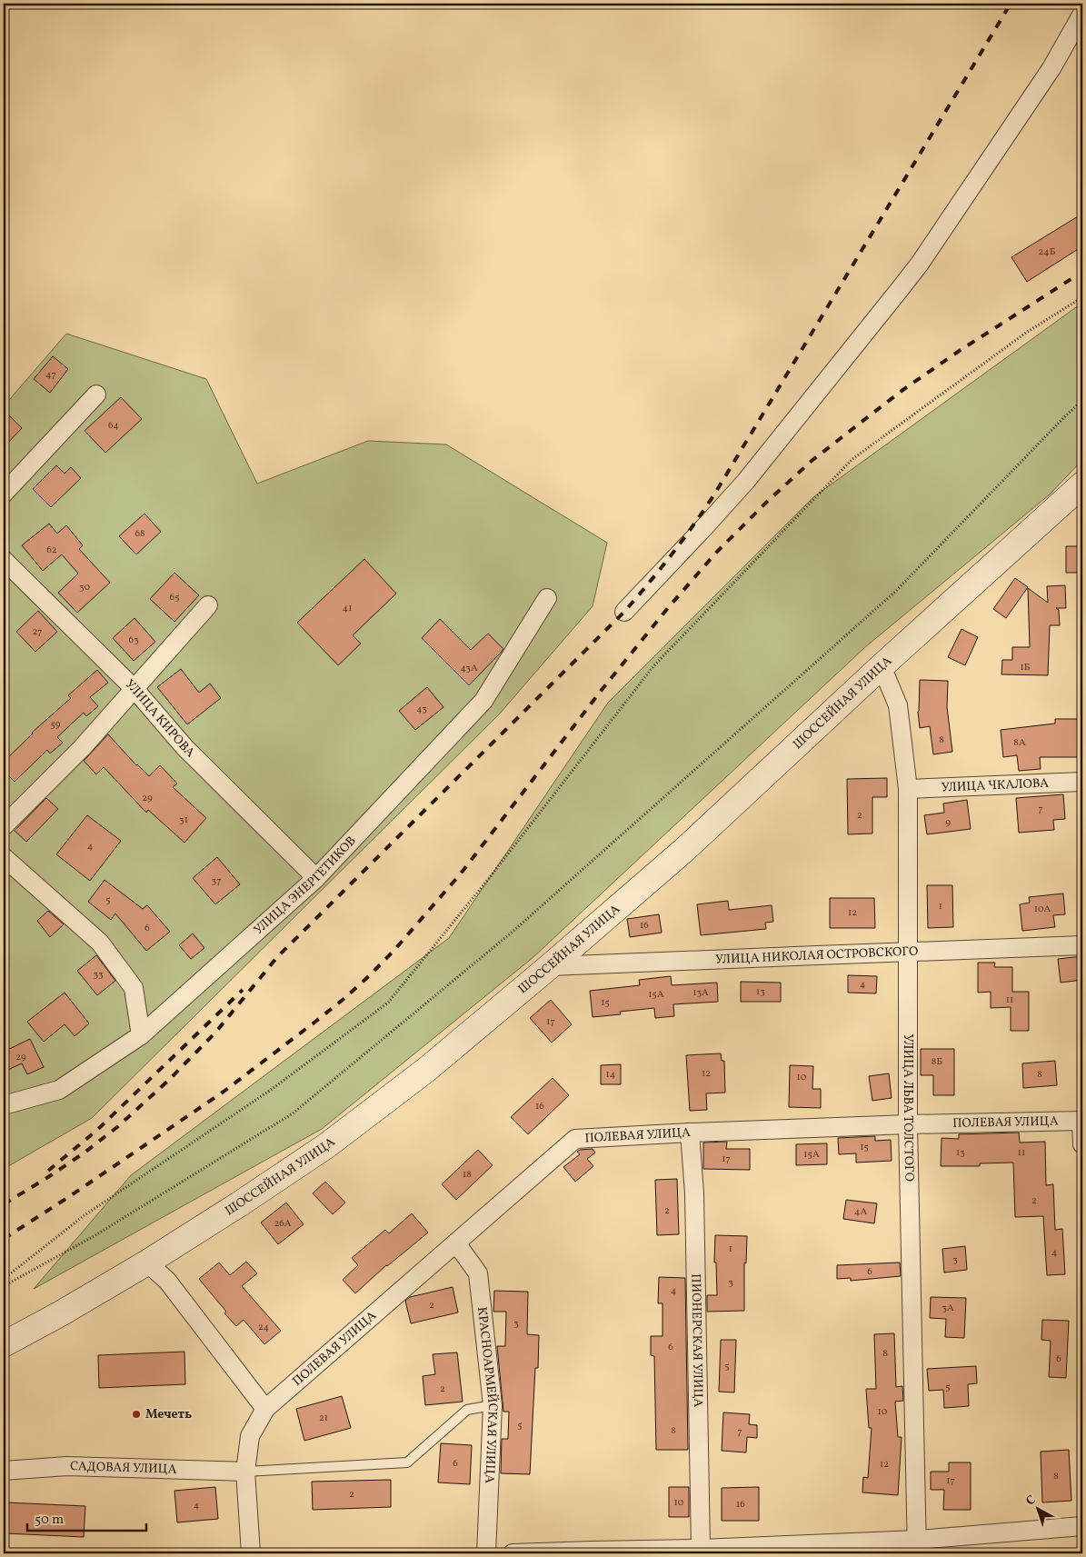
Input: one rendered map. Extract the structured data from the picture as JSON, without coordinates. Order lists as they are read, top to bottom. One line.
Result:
{"streets":{"main road":["ШОССЕЙНАЯ УЛИЦА"],"street":["УЛИЦА КИРОВА","УЛИЦА ЧКАЛОВА","УЛИЦА ЭНЕРГЕТИКОВ","УЛИЦА НИКОЛАЯ ОСТРОВСКОГО","УЛИЦА ЛЬВА ТОЛСТОГО","ПОЛЕВАЯ УЛИЦА","ПИОНЕРСКАЯ УЛИЦА","КРАСНОАРМЕЙСКАЯ УЛИЦА","САДОВАЯ УЛИЦА"]},"crossings":[["ШОССЕЙНАЯ УЛИЦА","УЛИЦА НИКОЛАЯ ОСТРОВСКОГО"],["ШОССЕЙНАЯ УЛИЦА","УЛИЦА ЛЬВА ТОЛСТОГО"],["УЛИЦА КИРОВА","УЛИЦА ЭНЕРГЕТИКОВ"],["УЛИЦА ЧКАЛОВА","УЛИЦА ЛЬВА ТОЛСТОГО"],["УЛИЦА НИКОЛАЯ ОСТРОВСКОГО","УЛИЦА ЛЬВА ТОЛСТОГО"],["УЛИЦА ЛЬВА ТОЛСТОГО","ПОЛЕВАЯ УЛИЦА"],["ПОЛЕВАЯ УЛИЦА","ПИОНЕРСКАЯ УЛИЦА"],["ПОЛЕВАЯ УЛИЦА","КРАСНОАРМЕЙСКАЯ УЛИЦА"],["ПОЛЕВАЯ УЛИЦА","САДОВАЯ УЛИЦА"]],"places":["Мечеть"],"house_numbers":["24Б","47","64","68","62","30","65","41","27","63","1Б","43А","43","59","8","8А","29","7","2","31","9","4","37","5","1","10А","12","16","6","33","4","13","13А","15А","11","15","17","29","8Б","12","14","8","10","16","15","13","11","15А","17","18","2","2","4А","26А","1","4","3","6","3","4","2","3А","3","24","6","8","6","5","5","2","10","21","5","8","7","6","12","8","17","2","10","16","4"],"scale_bar":"50 m","north":"top left"}
